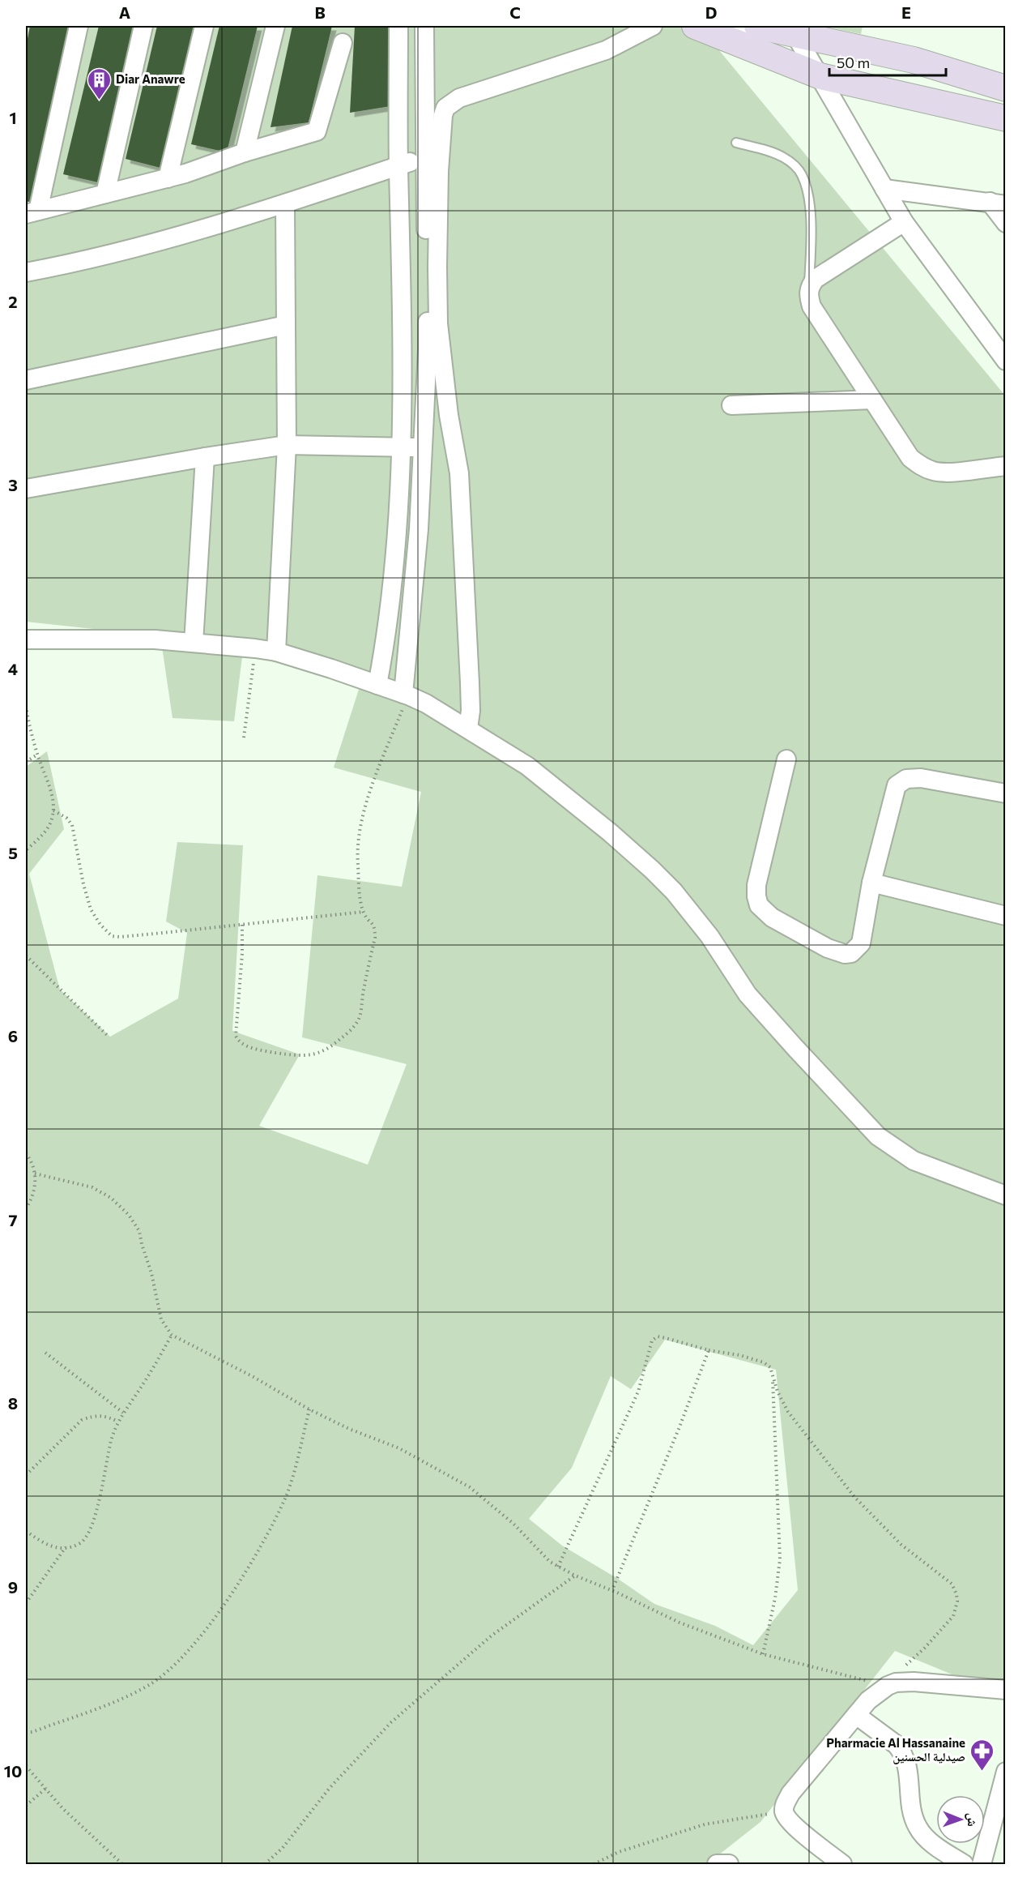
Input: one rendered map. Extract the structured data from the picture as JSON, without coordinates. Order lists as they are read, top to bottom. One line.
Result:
{"places":{"building":["Diar Anawre"],"pharmacy":["Pharmacie Al Hassanaine صيدلية الحسنين"]},"scale_bar":"50 m","north":"right","grid":{"columns":["A","B","C","D","E"],"rows":["1","2","3","4","5","6","7","8","9","10"]}}
